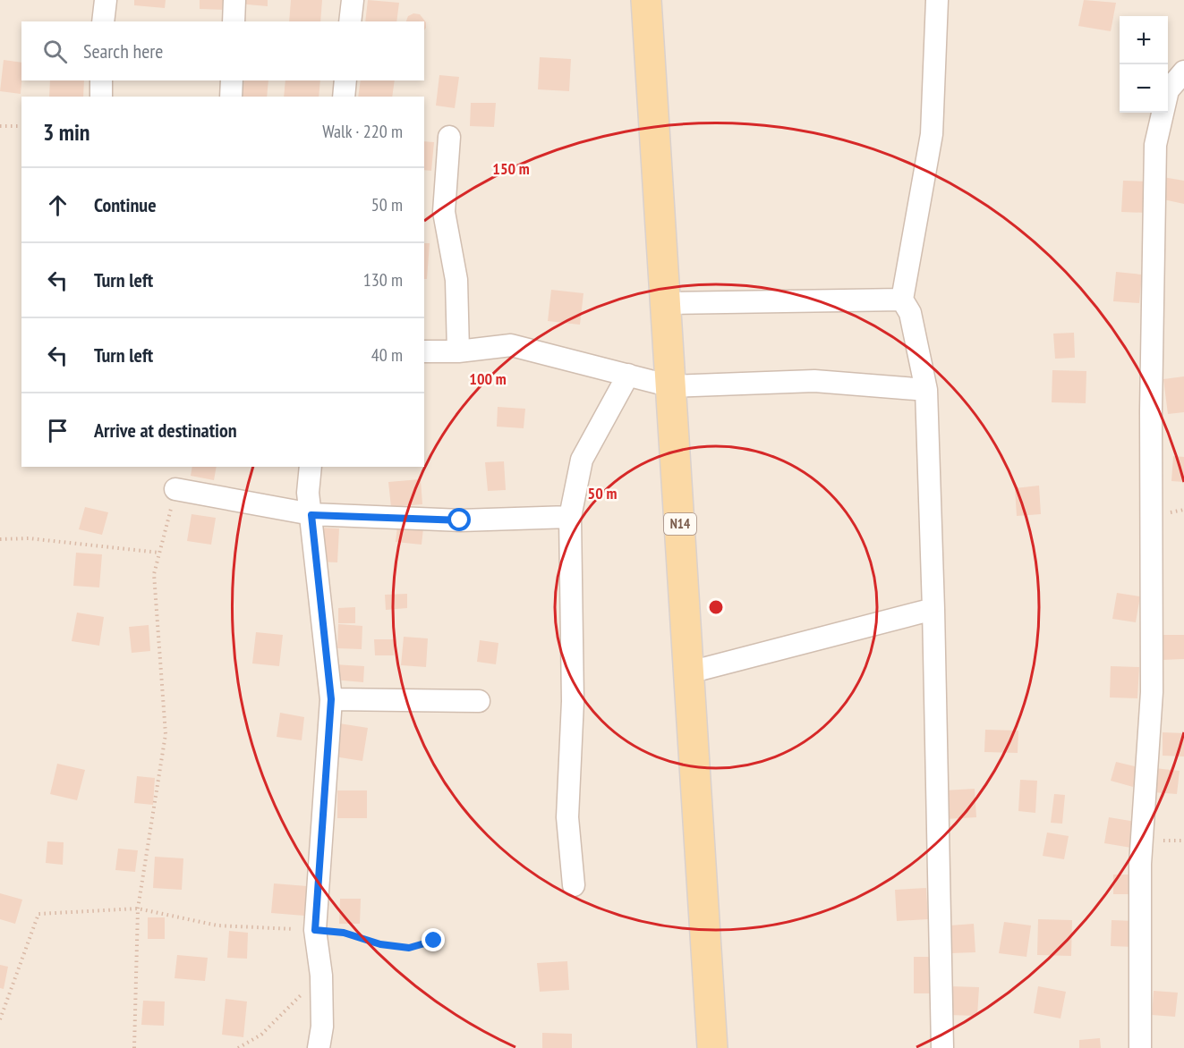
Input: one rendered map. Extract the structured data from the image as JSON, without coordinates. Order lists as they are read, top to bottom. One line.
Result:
{"streets":{"main road":["N14"]},"page":{"map_buttons":["+","−"],"search":"Search here","heading":["3 min","Walk · 220 m"],"list":[["Continue","50 m"],["Turn left","130 m"],["Turn left","40 m"],"Arrive at destination"]},"rings":["150 m","100 m","50 m"]}
